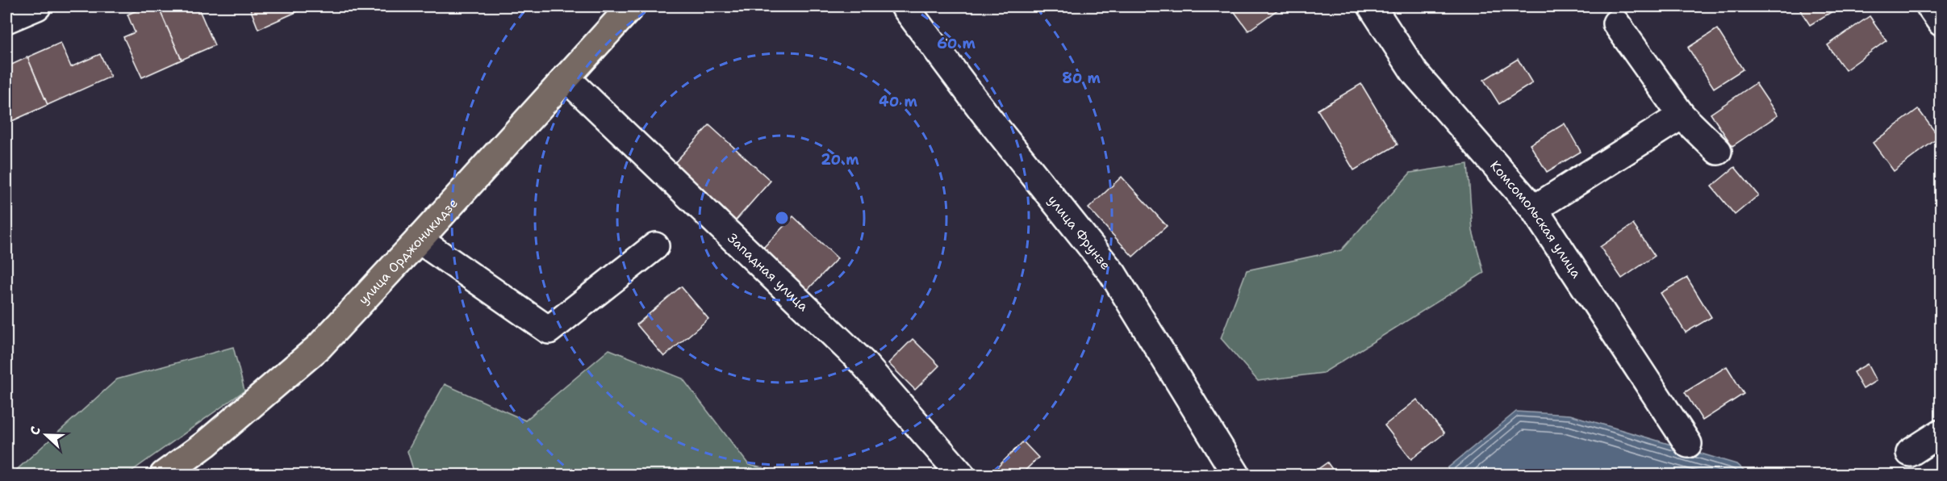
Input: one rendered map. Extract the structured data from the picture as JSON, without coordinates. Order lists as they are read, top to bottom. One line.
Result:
{"streets":{"main road":["улица Орджоникидзе"],"street":["Комсомольская улица","улица Фрунзе","Западная улица"]},"crossings":[["улица Орджоникидзе","Западная улица"]],"north":"left","rings":["60 m","80 m","40 m","20 m"]}
